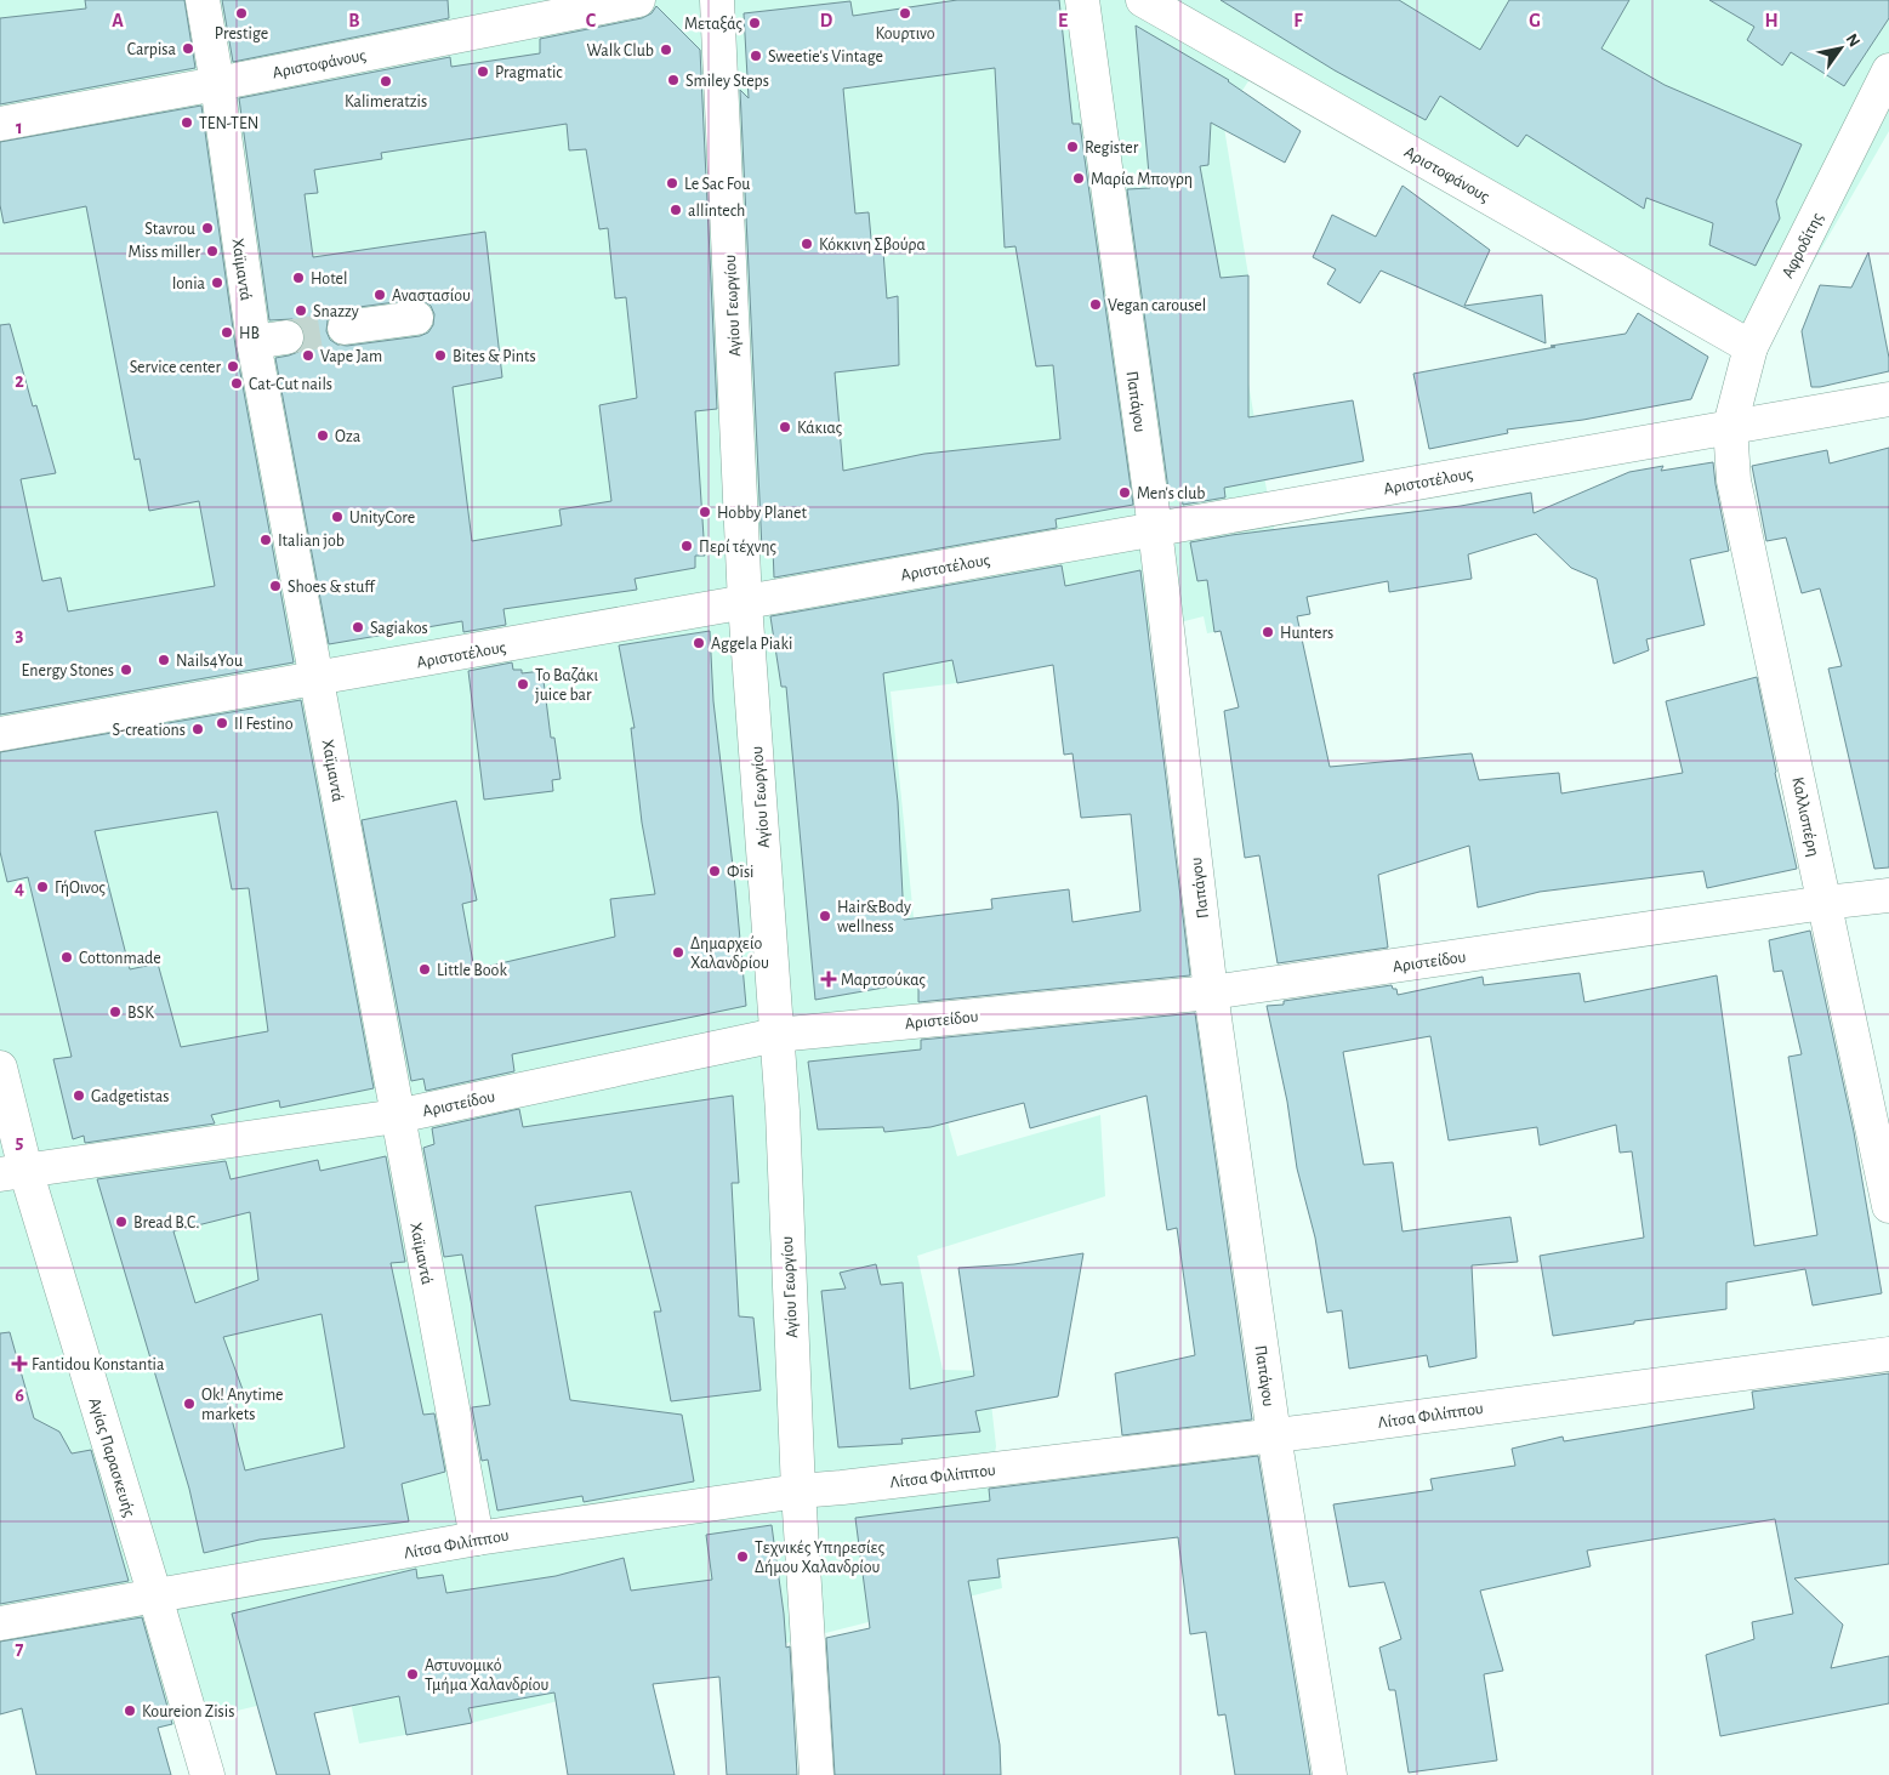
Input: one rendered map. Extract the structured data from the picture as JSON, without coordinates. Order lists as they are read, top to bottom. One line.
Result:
{"streets":{"street":["Αριστοφάνους","Αφροδίτης","Χαϊμαντά","Αγίου Γεωργίου","Παπάγου","Αριστοτέλους","Καλλισπέρη","Αριστείδου","Λίτσα Φιλίππου","Αγίας Παρασκευής"]},"crossings":[["Αριστοφάνους","Αφροδίτης"],["Αριστοφάνους","Χαϊμαντά"],["Αφροδίτης","Αριστοτέλους"],["Αφροδίτης","Καλλισπέρη"],["Χαϊμαντά","Αριστοτέλους"],["Χαϊμαντά","Αριστείδου"],["Χαϊμαντά","Λίτσα Φιλίππου"],["Αγίου Γεωργίου","Αριστοτέλους"],["Αγίου Γεωργίου","Αριστείδου"],["Αγίου Γεωργίου","Λίτσα Φιλίππου"],["Παπάγου","Αριστοτέλους"],["Παπάγου","Αριστείδου"],["Παπάγου","Λίτσα Φιλίππου"],["Αριστοτέλους","Καλλισπέρη"],["Καλλισπέρη","Αριστείδου"],["Αριστείδου","Αγίας Παρασκευής"],["Λίτσα Φιλίππου","Αγίας Παρασκευής"]],"places":{"other":["Prestige","Κουρτινο","Μεταξάς","Carpisa","Walk Club","Sweetie's Vintage","Pragmatic","Smiley Steps","Kalimeratzis","ΤΕΝ-ΤΕΝ","Register","Μαρία Μπογρη","Le Sac Fou","allintech","Stavrou","Κόκκινη Σβούρα","Miss miller","Hotel","Ionia","Αναστασίου","Vegan carousel","Snazzy","HB","Vape Jam","Bites & Pints","Service center","Cat-Cut nails","Κάκιας","Oza","Men's club","Hobby Planet","UnityCore","Italian job","Περί τέχνης","Shoes & stuff","Sagiakos","Hunters","Aggela Piaki","Nails4You","Energy Stones","Το Βαζάκι juice bar","Il Festino","S-creations","Φïsi","ΓήΟινος","Hair&Body wellness","Δημαρχείο Χαλανδρίου","Cottonmade","Little Book","BSK","Gadgetistas","Bread B.C.","Ok! Anytime markets","Τεχνικές Υπηρεσίες Δήμου Χαλανδρίου","Αστυνομικό Τμήμα Χαλανδρίου","Koureion Zisis"],"health":["Μαρτσούκας","Fantidou Konstantia"]},"north":"top right","grid":{"columns":["A","B","C","D","E","F","G","H"],"rows":["1","2","3","4","5","6","7"]}}
